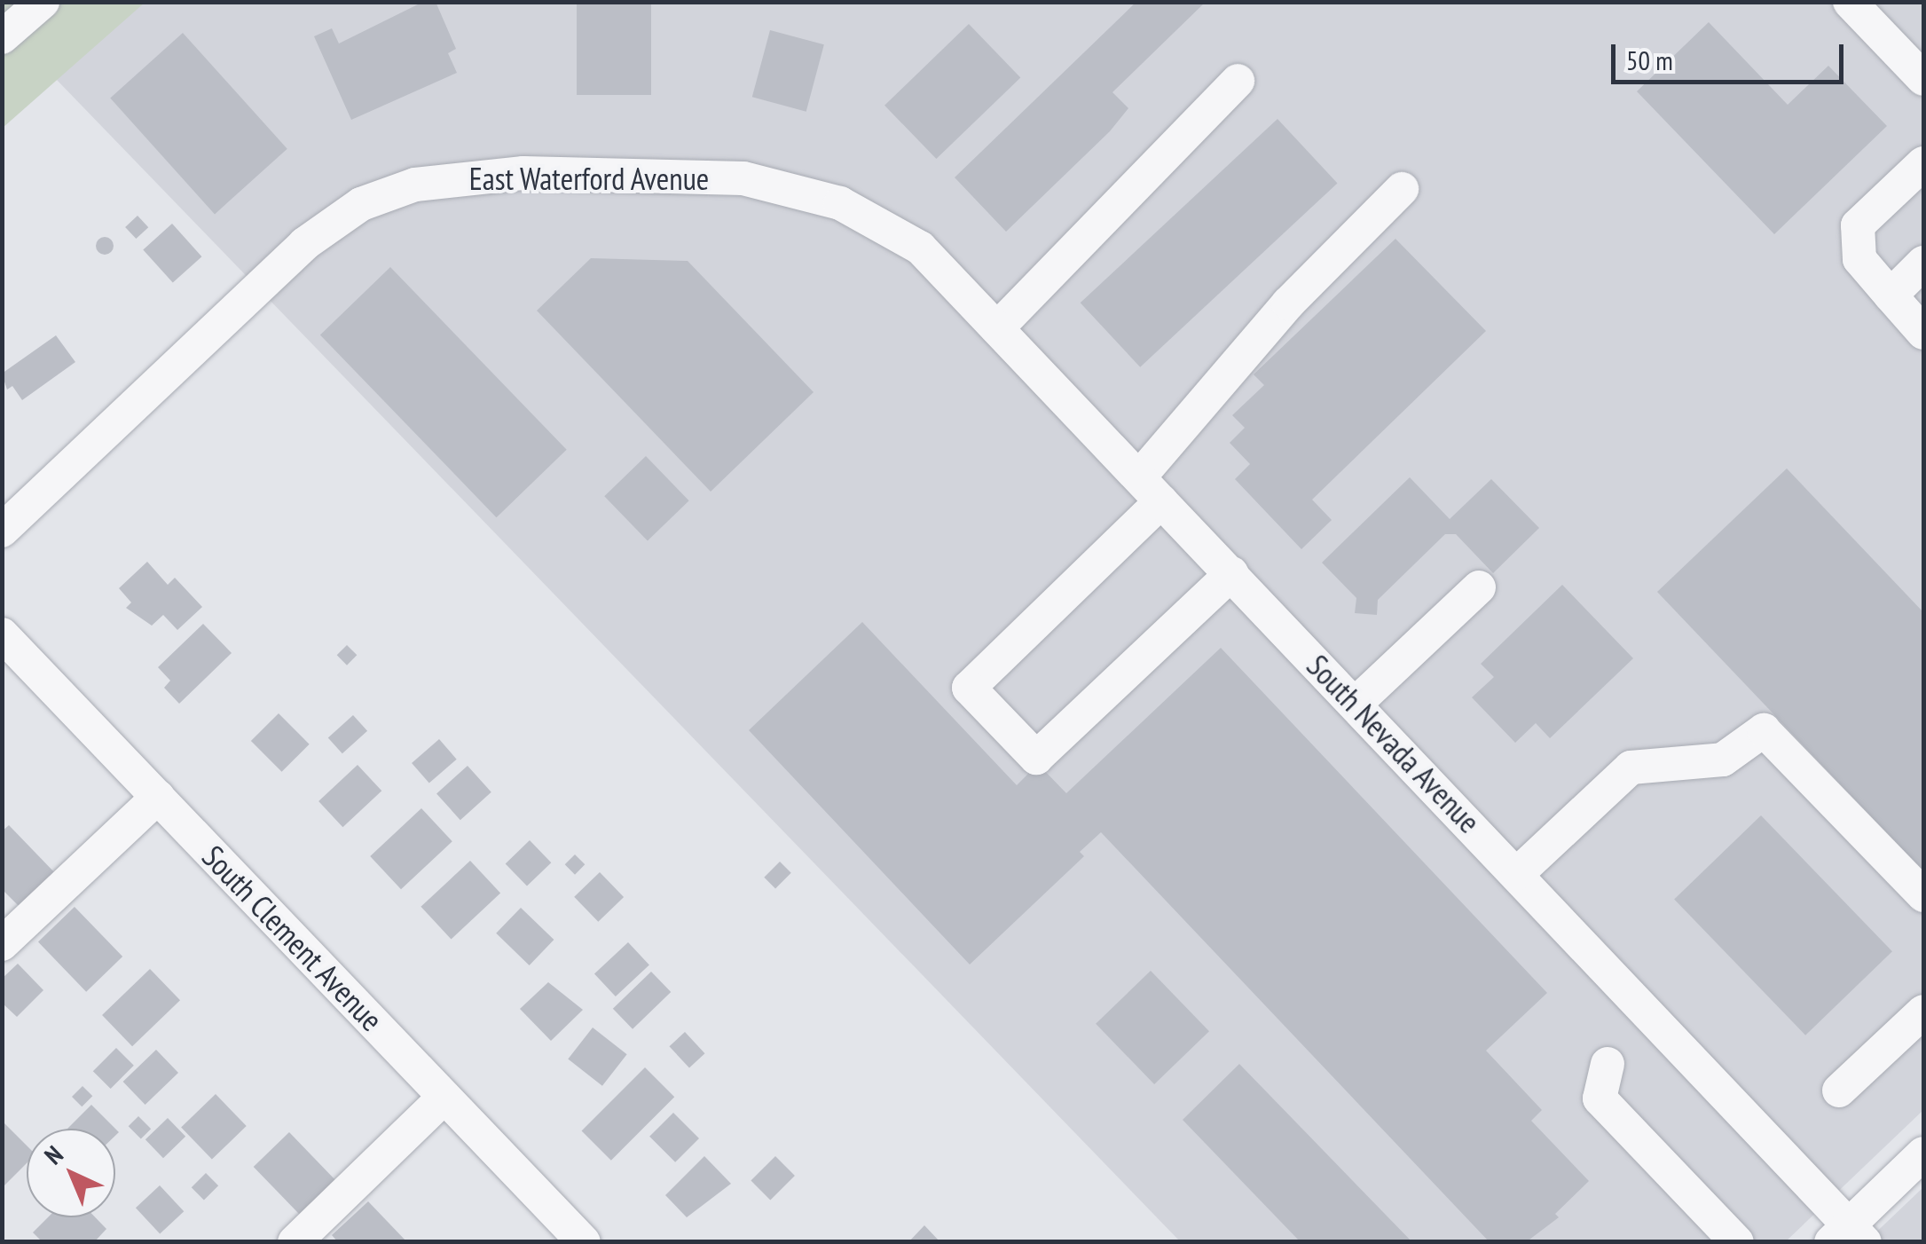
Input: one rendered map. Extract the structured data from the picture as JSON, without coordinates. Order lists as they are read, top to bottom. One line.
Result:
{"streets":{"street":["East Waterford Avenue","South Nevada Avenue","South Clement Avenue"]},"crossings":[["East Waterford Avenue","South Nevada Avenue"]],"scale_bar":"50 m","north":"top left"}
